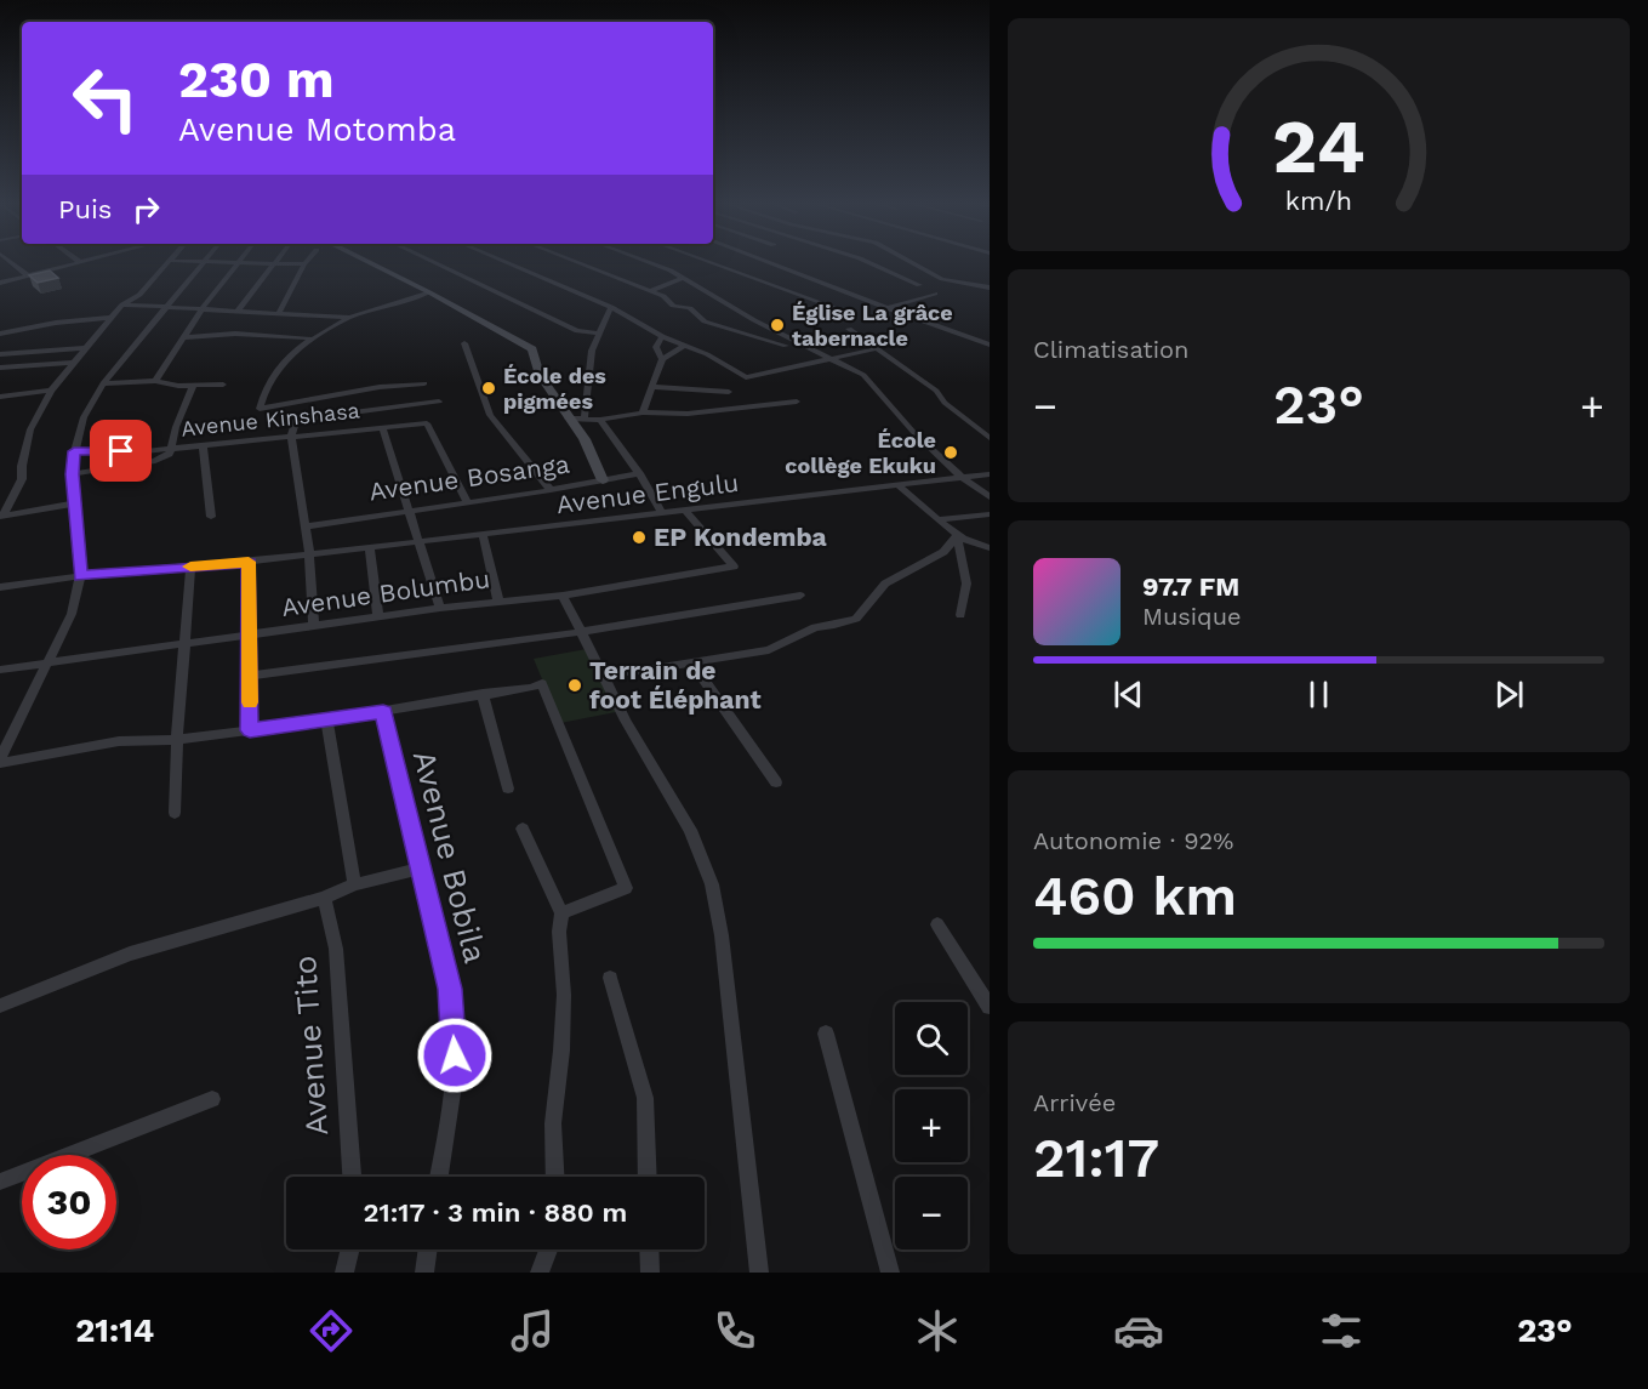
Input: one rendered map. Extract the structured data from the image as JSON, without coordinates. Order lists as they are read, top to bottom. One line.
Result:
{"streets":{"street":["Avenue Kinshasa","Avenue Bosanga","Avenue Engulu","Avenue Bolumbu","Avenue Bobila","Avenue Tito"]},"crossings":[["Avenue Kinshasa","Avenue Bosanga"],["Avenue Engulu","Avenue Bolumbu"]],"places":["Église La grâce tabernacle","École des pigmées","École collège Ekuku","EP Kondemba","Terrain de foot Éléphant"],"page":{"turn":["230 m","Avenue Motomba"],"then":"Puis","tile":["Climatisation",["Autonomie · 92%","460 km"],["Arrivée","21:17"]],"heat":["−","23°","+"],"song":["97.7 FM","Musique"],"map_buttons":["+","−"],"limit":"30","trip":"21:17 · 3 min · 880 m","tabs":["21:14","23°"],"gauge":["24","km/h"]}}
